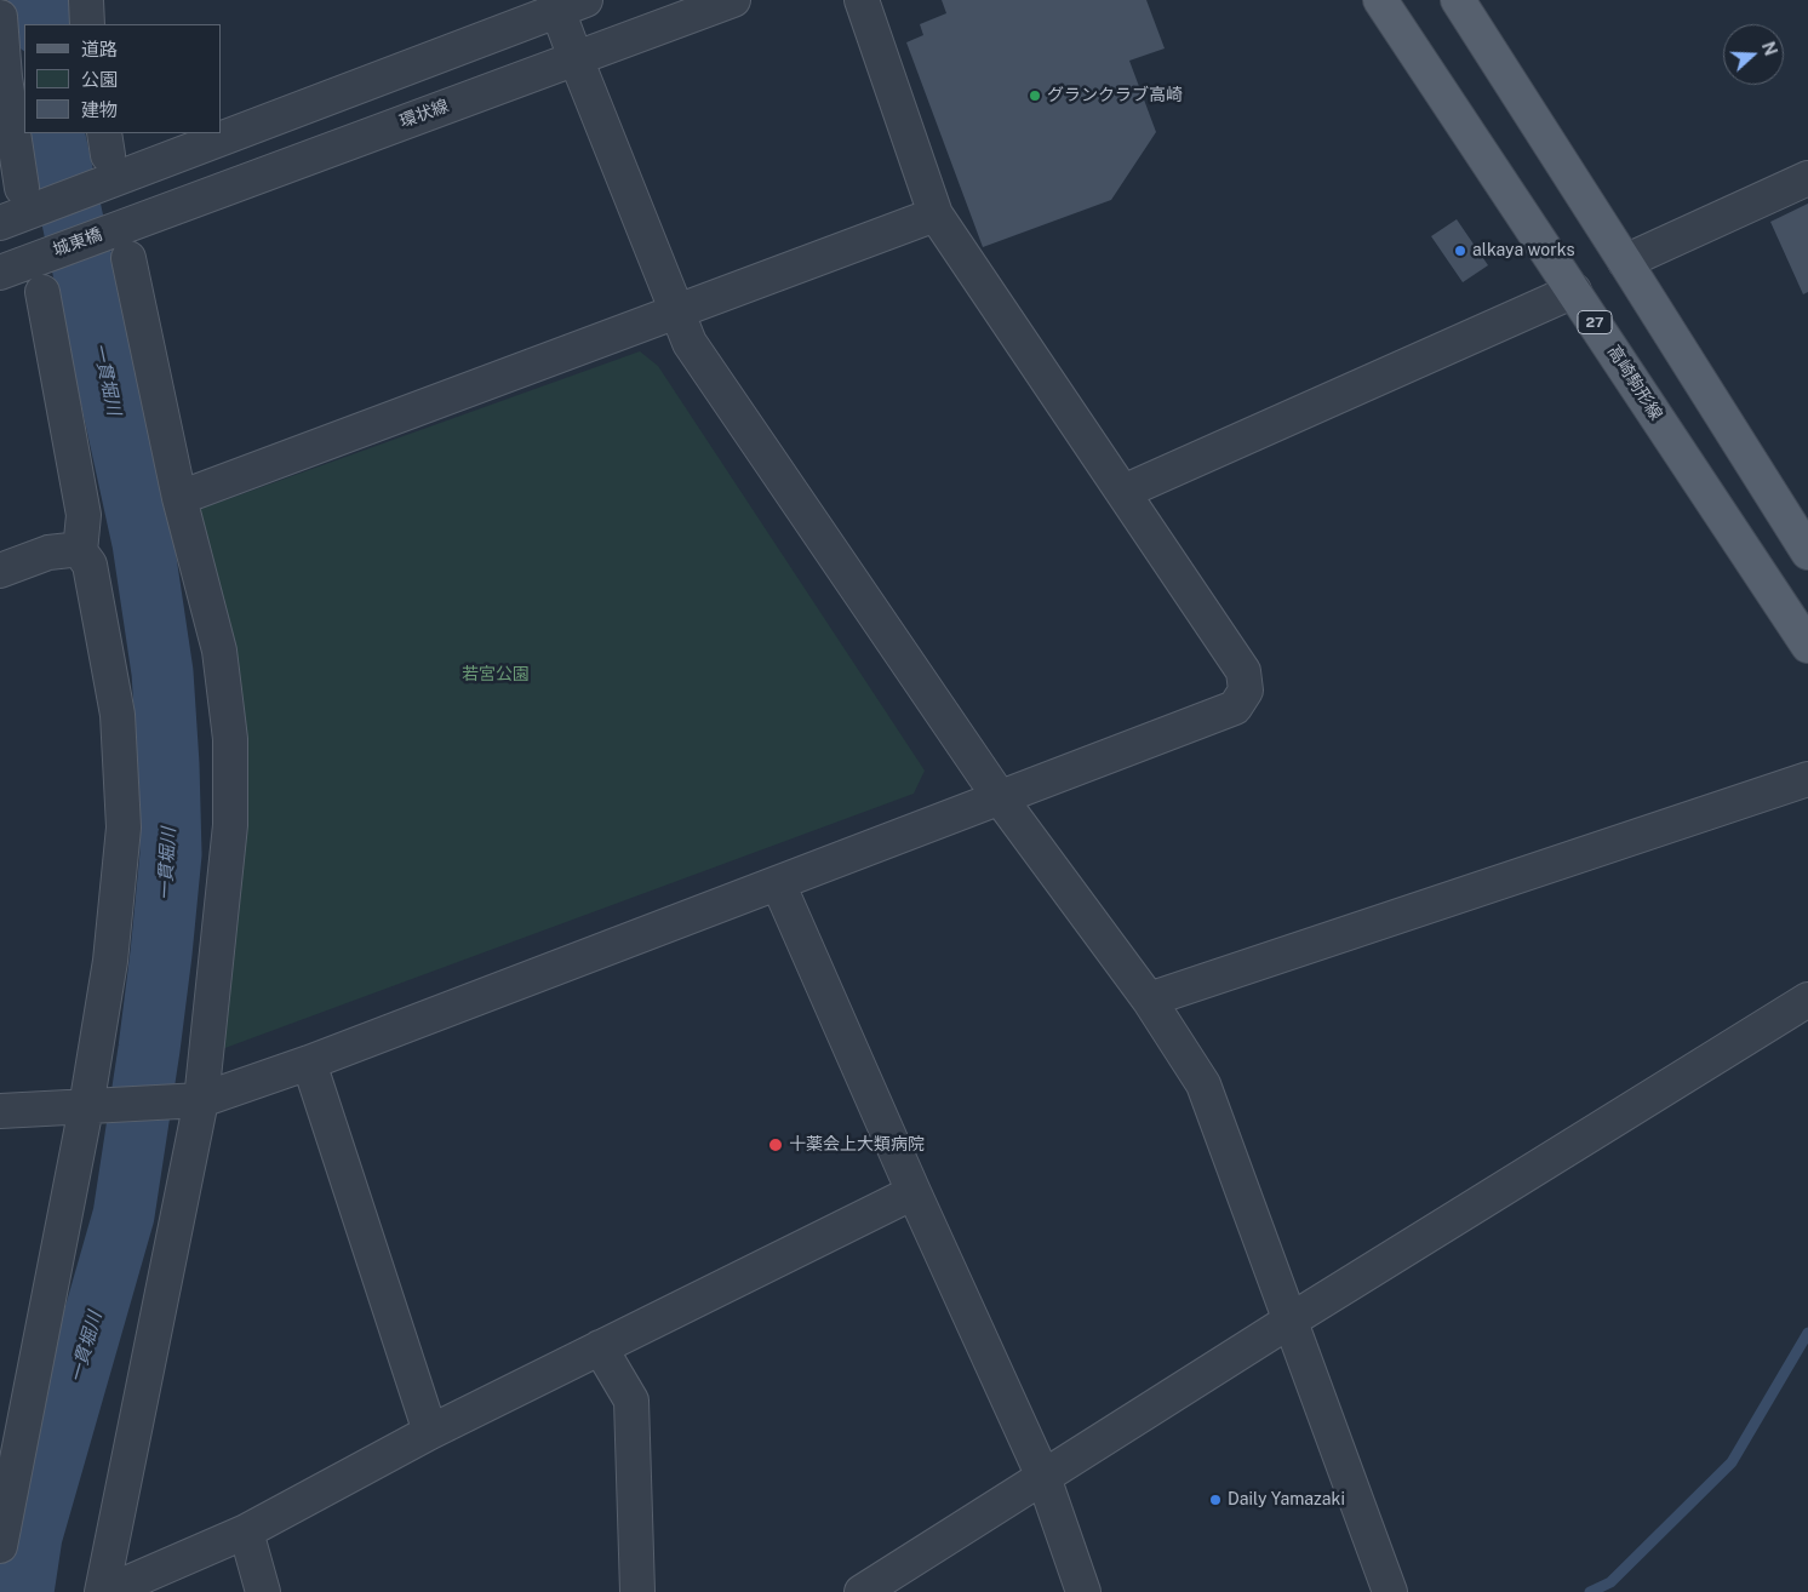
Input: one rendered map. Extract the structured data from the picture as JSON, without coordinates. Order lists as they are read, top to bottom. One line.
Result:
{"streets":{"main road":["27","高崎駒形線"],"street":["環状線","城東橋"]},"crossings":[["環状線","城東橋"]],"water":["一貫堀川"],"parks":["若宮公園"],"places":["グランクラブ高崎","alkaya works","十薬会上大類病院","Daily Yamazaki"],"legend":["道路","公園","建物"],"north":"right"}
